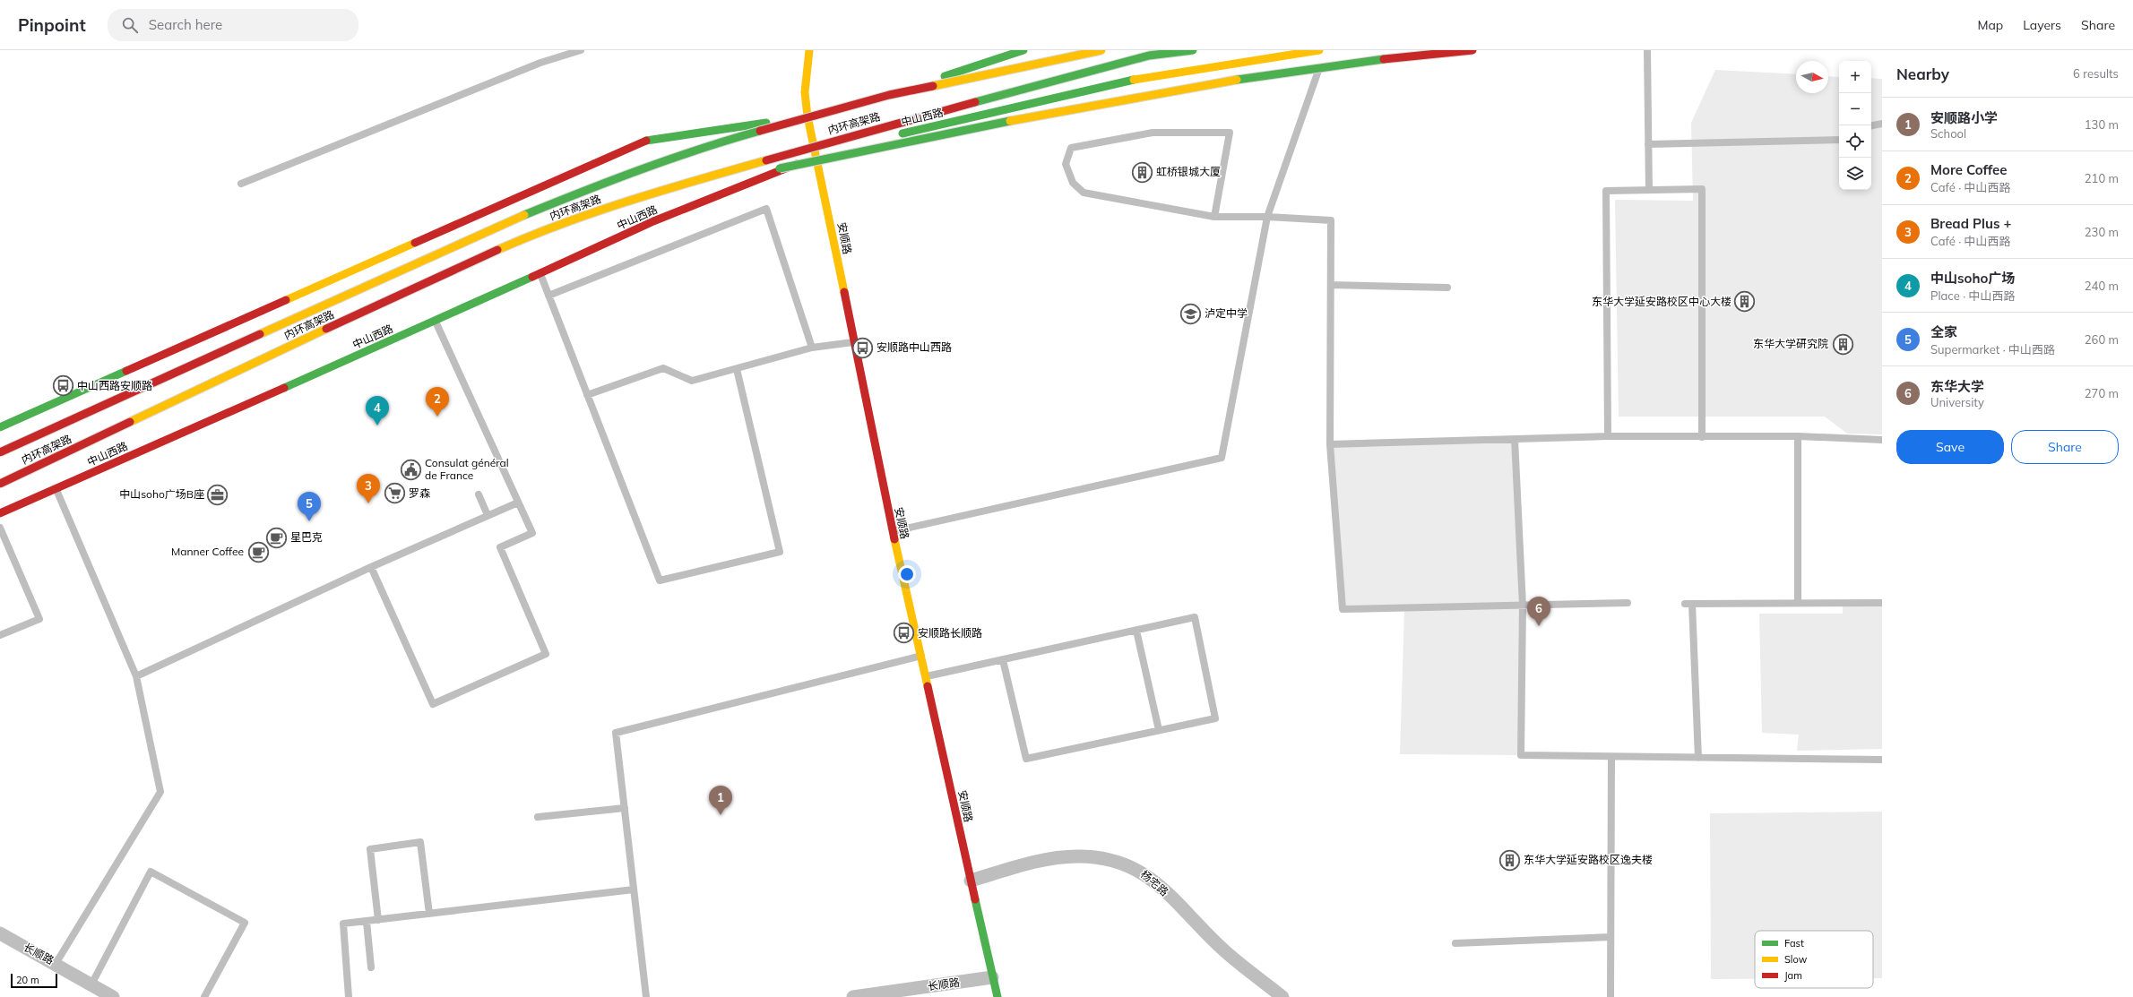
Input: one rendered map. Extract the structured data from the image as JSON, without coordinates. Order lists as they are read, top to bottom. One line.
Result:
{"streets":{"main road":["中山西路","内环高架路","安顺路"],"street":["杨宅路","长顺路"]},"crossings":[["中山西路","安顺路"],["安顺路","杨宅路"],["安顺路","长顺路"]],"places":{"building":["虹桥银城大厦","东华大学延安路校区中心大楼","东华大学研究院","东华大学延安路校区逸夫楼"],"school or university":["泸定中学"],"bus stop":["安顺路中山西路","中山西路安顺路","安顺路长顺路"],"public building":["Consulat général de France"],"supermarket":["罗森"],"office":["中山soho广场B座"],"cafe":["星巴克","Manner Coffee"]},"legend":["Fast","Slow","Jam"],"scale_bar":"20 m","north":"right","page":{"header":"Pinpoint","search":"Search here","nav":["Map","Layers","Share"],"heading":["Nearby","6 results"],"map_buttons":["+","−"],"list":[{"mark":"1","name":"安顺路小学","note":"School","value":"130 m"},{"mark":"2","name":"More Coffee","note":"Café · 中山西路","value":"210 m"},{"mark":"3","name":"Bread Plus +","note":"Café · 中山西路","value":"230 m"},{"mark":"4","name":"中山soho广场","note":"Place · 中山西路","value":"240 m"},{"mark":"5","name":"全家","note":"Supermarket · 中山西路","value":"260 m"},{"mark":"6","name":"东华大学","note":"University","value":"270 m"}],"pins":["2","4","3","5","6","1"],"buttons":["Save","Share"],"scale":"20 m"}}
